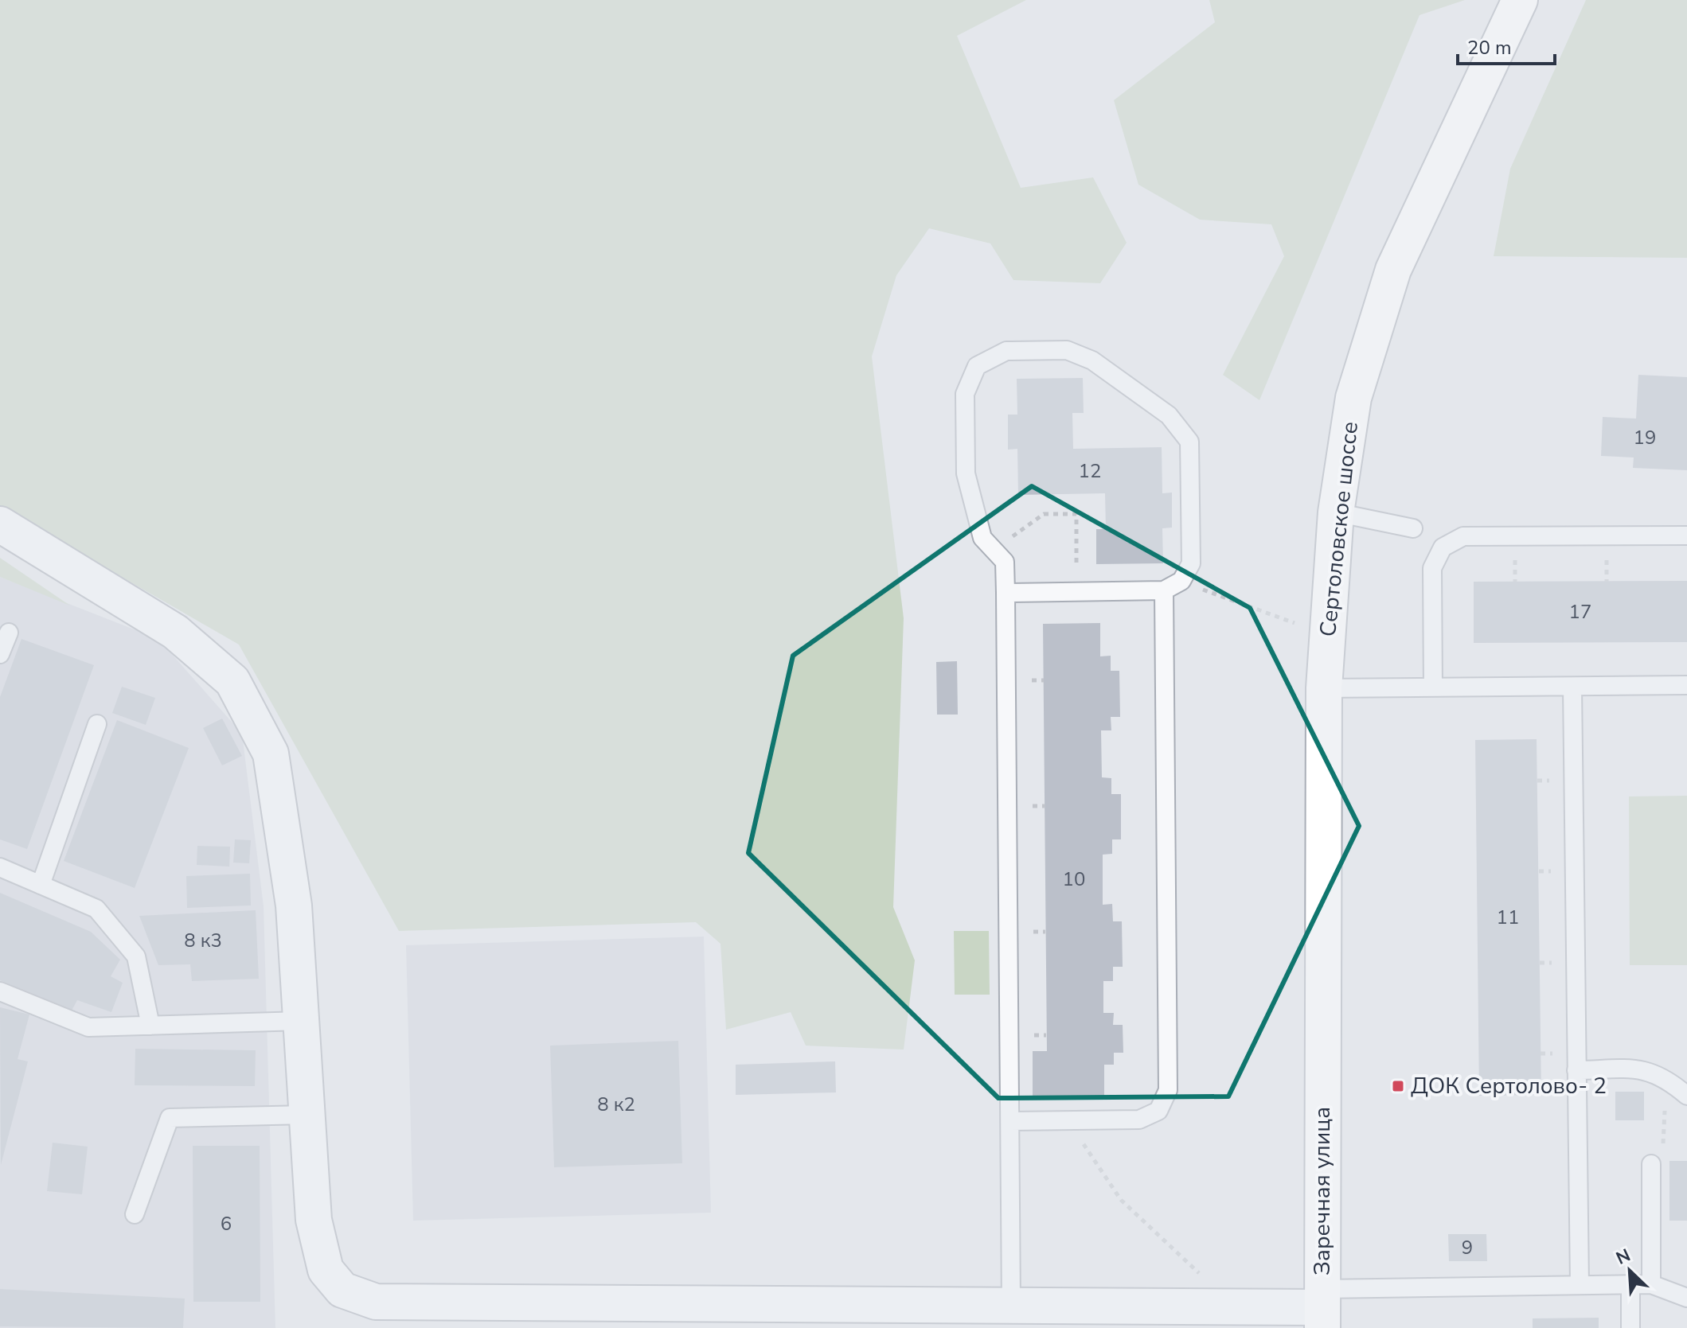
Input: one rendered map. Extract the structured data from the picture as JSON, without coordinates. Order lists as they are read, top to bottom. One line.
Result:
{"streets":{"main road":["Сертоловское шоссе","Заречная улица"]},"crossings":[["Сертоловское шоссе","Заречная улица"]],"places":{"transit":["ДОК Сертолово- 2"]},"house_numbers":["19","12","17","10","11","8 к3","8 к2","6","9"],"scale_bar":"20 m","north":"top left"}
